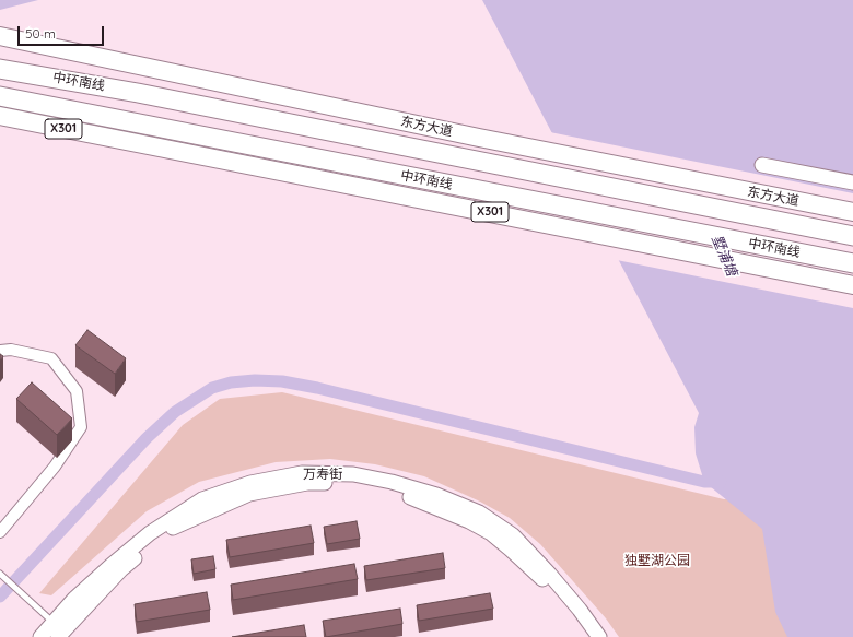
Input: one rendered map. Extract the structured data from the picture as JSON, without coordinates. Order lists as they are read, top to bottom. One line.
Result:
{"streets":{"highway":["中环南线"],"main road":["东方大道","X301"],"street":["万寿街"]},"water":["墅浦塘"],"parks":["独墅湖公园"],"scale_bar":"50 m"}
